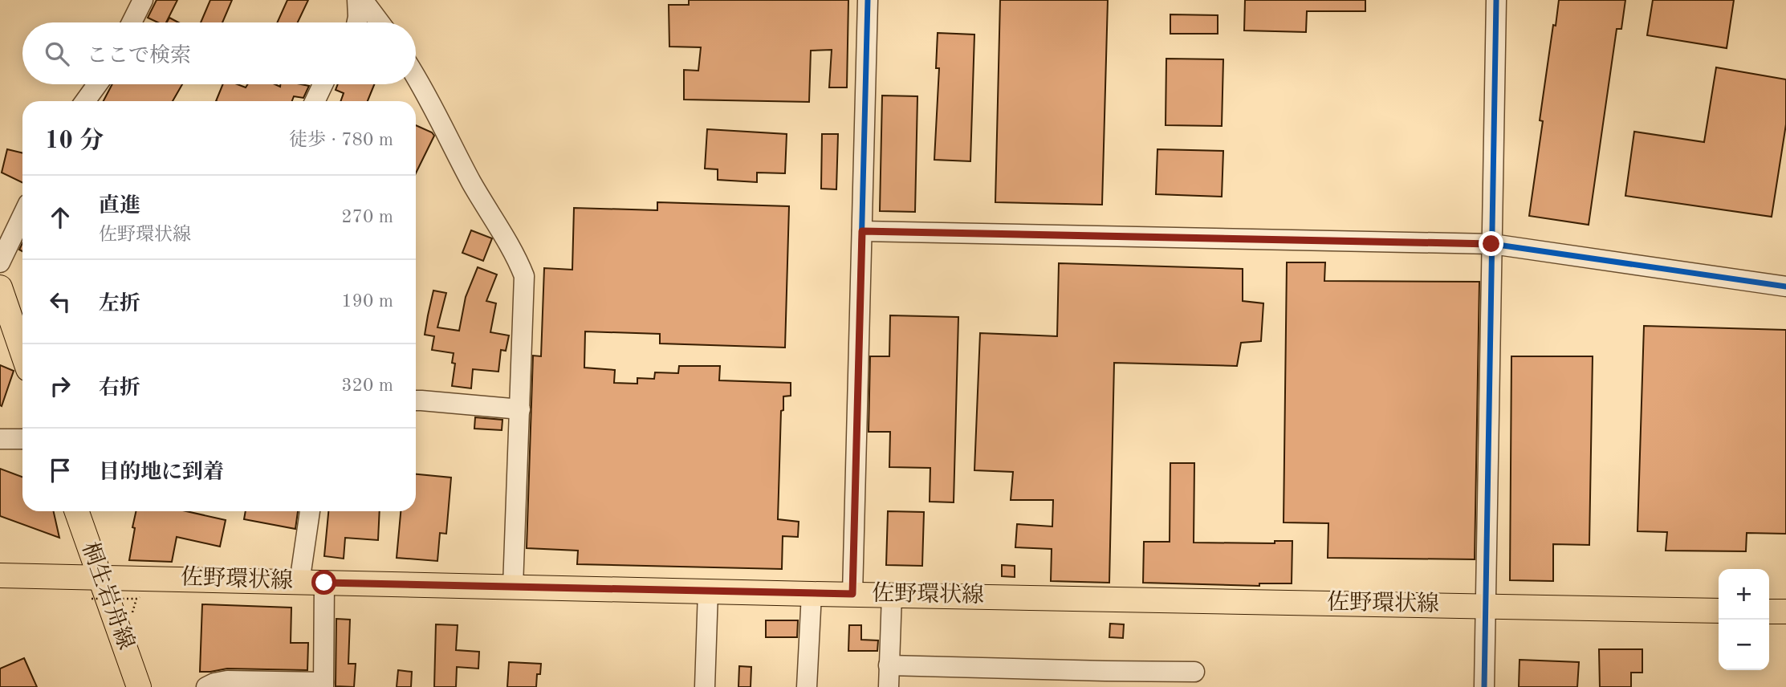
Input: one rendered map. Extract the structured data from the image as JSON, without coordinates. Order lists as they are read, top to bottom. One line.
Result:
{"streets":{"main road":["佐野環状線","桐生岩舟線"]},"crossings":[["佐野環状線","桐生岩舟線"]],"page":{"search":"ここで検索","heading":["10 分","徒歩 · 780 m"],"list":[["直進","佐野環状線","270 m"],["左折","190 m"],["右折","320 m"],"目的地に到着"],"map_buttons":["+","−"]}}
